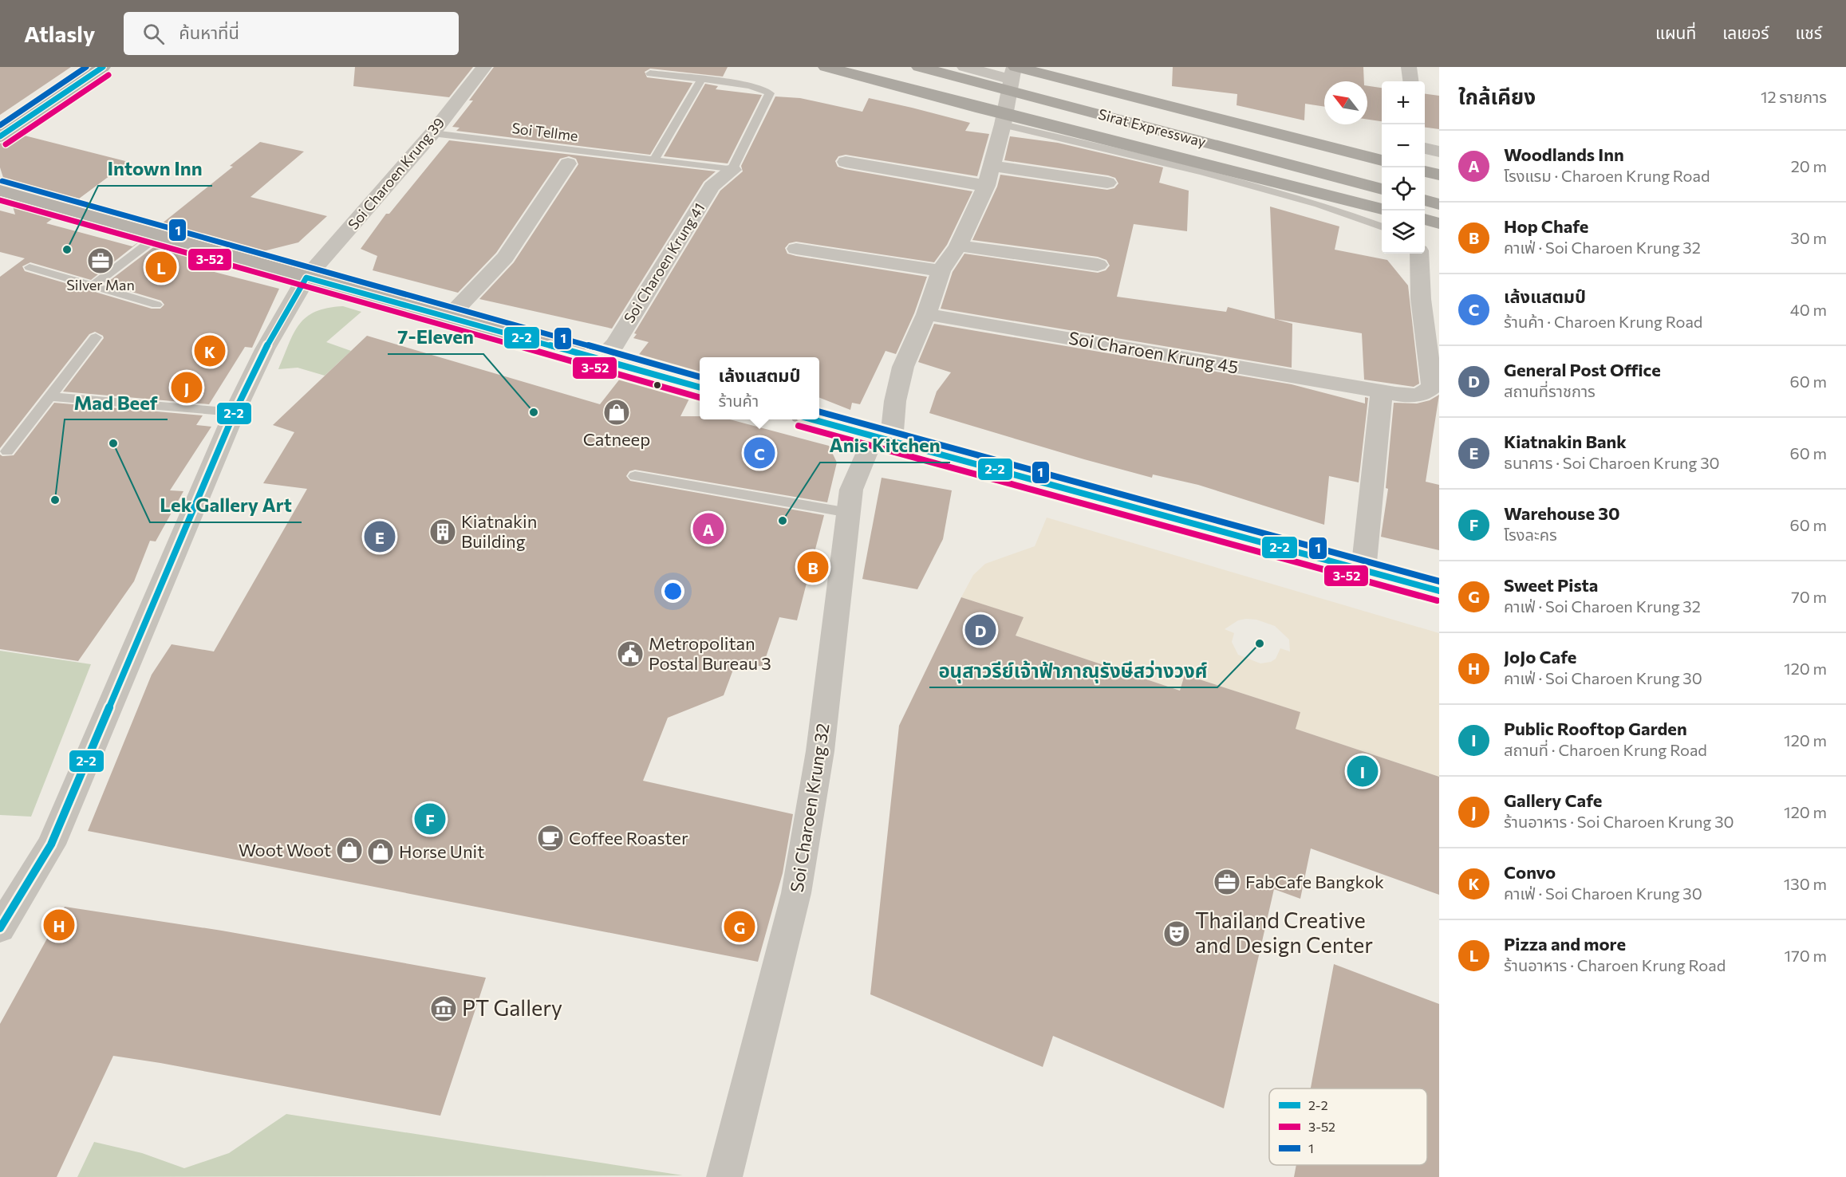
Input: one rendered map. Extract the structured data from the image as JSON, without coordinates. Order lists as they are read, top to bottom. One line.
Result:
{"streets":{"highway":["Sirat Expressway"],"street":["Soi Charoen Krung 39","Soi Charoen Krung 41","Soi Charoen Krung 45","Soi Charoen Krung 32"],"lane":["Soi Tellme"]},"crossings":[["Sirat Expressway","Soi Charoen Krung 32"],["Soi Tellme","Soi Charoen Krung 39"],["Soi Charoen Krung 45","Soi Charoen Krung 32"]],"places":{"other":["Intown Inn","7-Eleven","Lek Gallery Art","Mad Beef","Anis Kitchen","อนุสาวรีย์เจ้าฟ้าภาณุรังษีสว่างวงศ์"],"office":["Silver Man","FabCafe Bangkok"],"shop":["Catneep","Woot Woot","Horse Unit"],"building":["Kiatnakin Building"],"public building":["Metropolitan Postal Bureau 3"],"cafe":["Coffee Roaster"],"theatre":["Thailand Creative and Design Center"],"museum":["PT Gallery"]},"lines":["transit line 2-2","transit line 1","transit line 3-52"],"legend":["2-2","3-52","1"],"north":"top left","page":{"header":"Atlasly","search":"ค้นหาที่นี่","nav":["แผนที่","เลเยอร์","แชร์"],"heading":["ใกล้เคียง","12 รายการ"],"map_buttons":["+","−"],"list":[{"mark":"A","name":"Woodlands Inn","note":"โรงแรม · Charoen Krung Road","value":"20 m"},{"mark":"B","name":"Hop Chafe","note":"คาเฟ่ · Soi Charoen Krung 32","value":"30 m"},{"mark":"C","name":"เล้งแสตมป์","note":"ร้านค้า · Charoen Krung Road","value":"40 m"},{"mark":"D","name":"General Post Office","note":"สถานที่ราชการ","value":"60 m"},{"mark":"E","name":"Kiatnakin Bank","note":"ธนาคาร · Soi Charoen Krung 30","value":"60 m"},{"mark":"F","name":"Warehouse 30","note":"โรงละคร","value":"60 m"},{"mark":"G","name":"Sweet Pista","note":"คาเฟ่ · Soi Charoen Krung 32","value":"70 m"},{"mark":"H","name":"JoJo Cafe","note":"คาเฟ่ · Soi Charoen Krung 30","value":"120 m"},{"mark":"I","name":"Public Rooftop Garden","note":"สถานที่ · Charoen Krung Road","value":"120 m"},{"mark":"J","name":"Gallery Cafe","note":"ร้านอาหาร · Soi Charoen Krung 30","value":"120 m"},{"mark":"K","name":"Convo","note":"คาเฟ่ · Soi Charoen Krung 30","value":"130 m"},{"mark":"L","name":"Pizza and more","note":"ร้านอาหาร · Charoen Krung Road","value":"170 m"}],"pins":["L","K","J","C","A","E","B","D","I","F","H","G"],"popup":["เล้งแสตมป์","ร้านค้า"]}}
